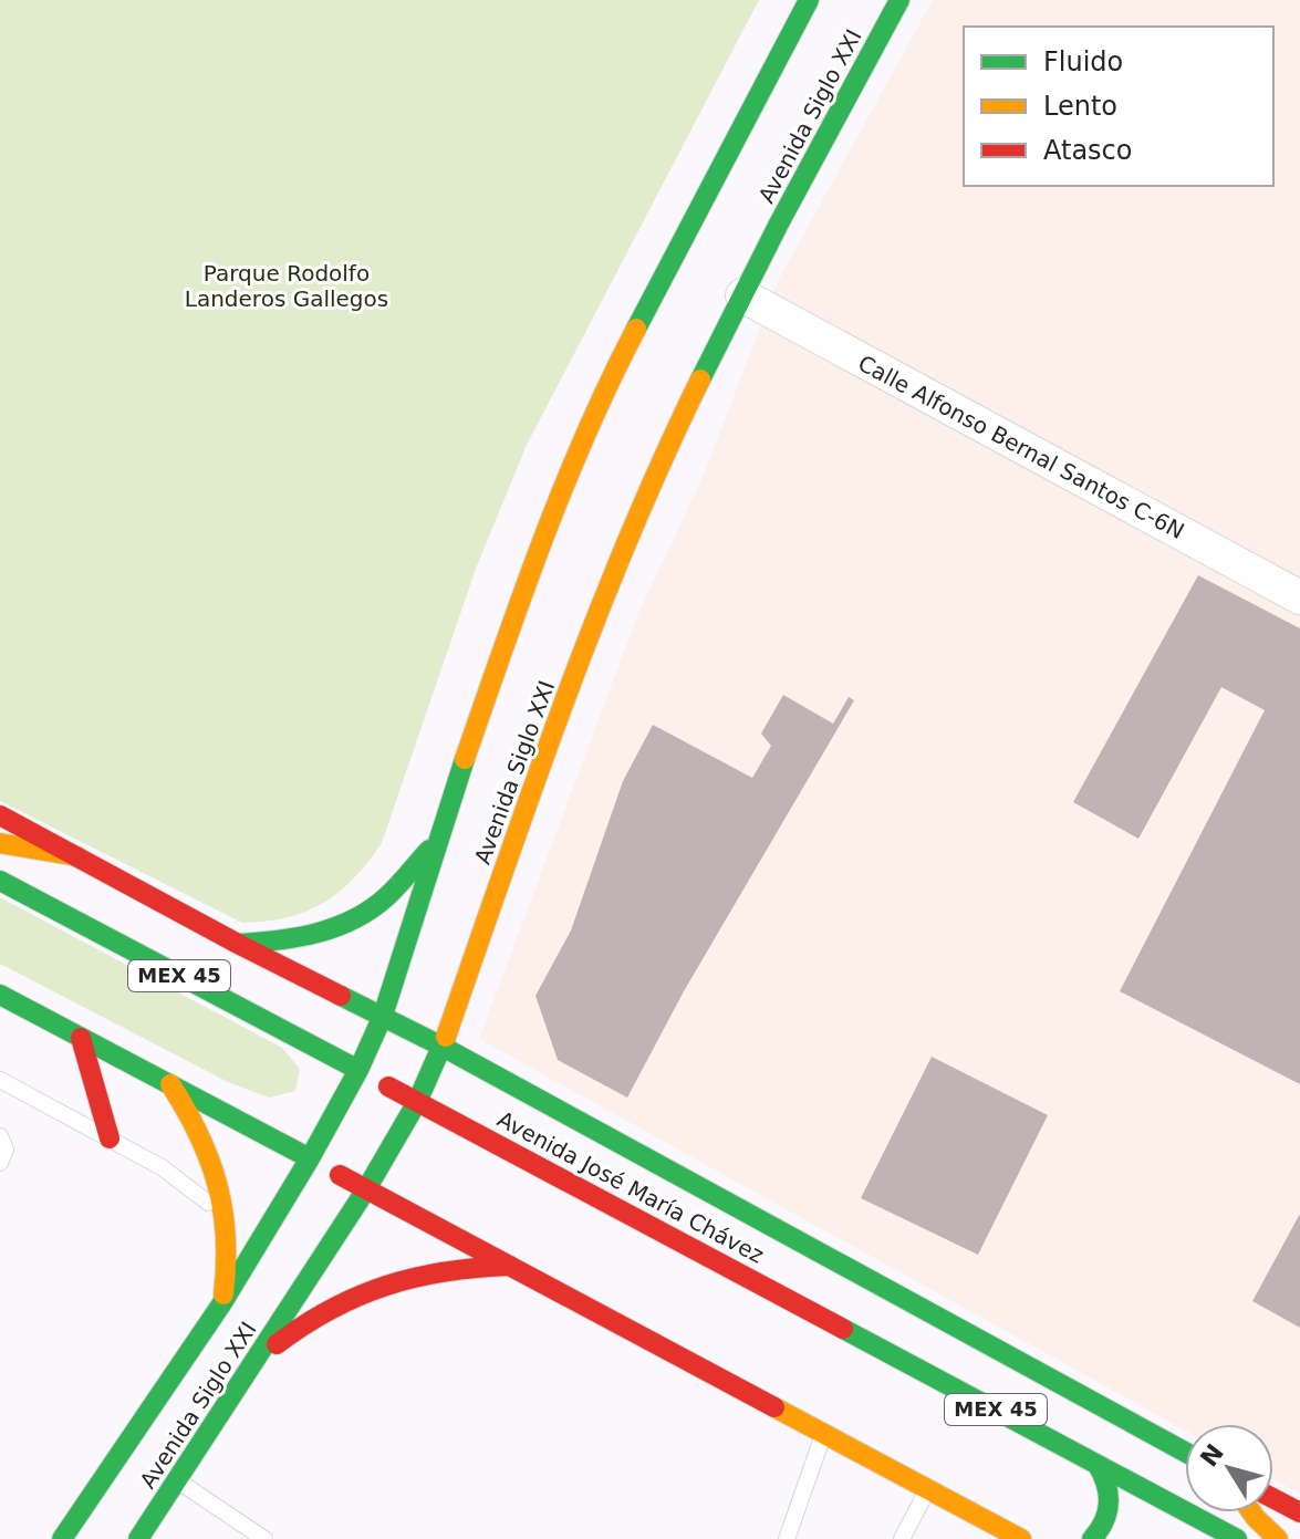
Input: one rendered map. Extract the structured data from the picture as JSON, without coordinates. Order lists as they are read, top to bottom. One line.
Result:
{"streets":{"main road":["Avenida Siglo XXI","MEX 45","Avenida José María Chávez"],"street":["Calle Alfonso Bernal Santos C-6N"]},"crossings":[["Avenida Siglo XXI","Calle Alfonso Bernal Santos C-6N"],["Avenida Siglo XXI","Avenida José María Chávez"]],"parks":["Parque Rodolfo Landeros Gallegos"],"legend":["Fluido","Lento","Atasco"],"north":"top left"}
